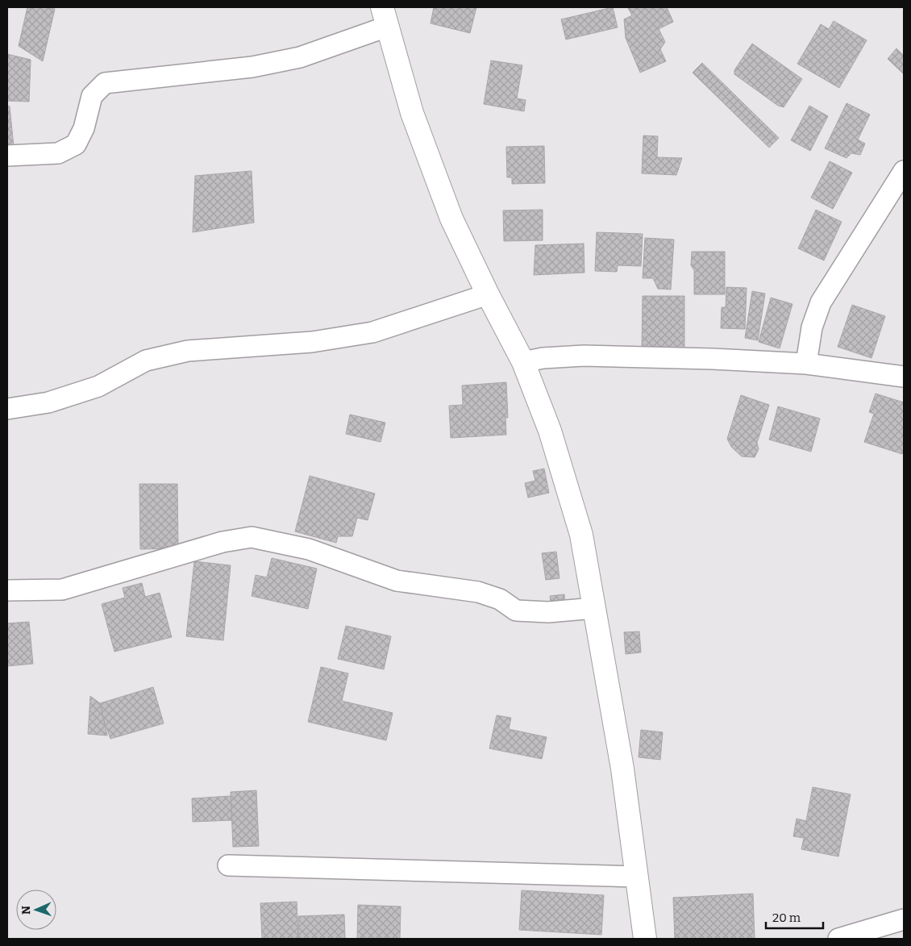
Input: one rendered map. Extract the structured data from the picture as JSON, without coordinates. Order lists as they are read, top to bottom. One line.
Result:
{"scale_bar":"20 m","north":"left"}
